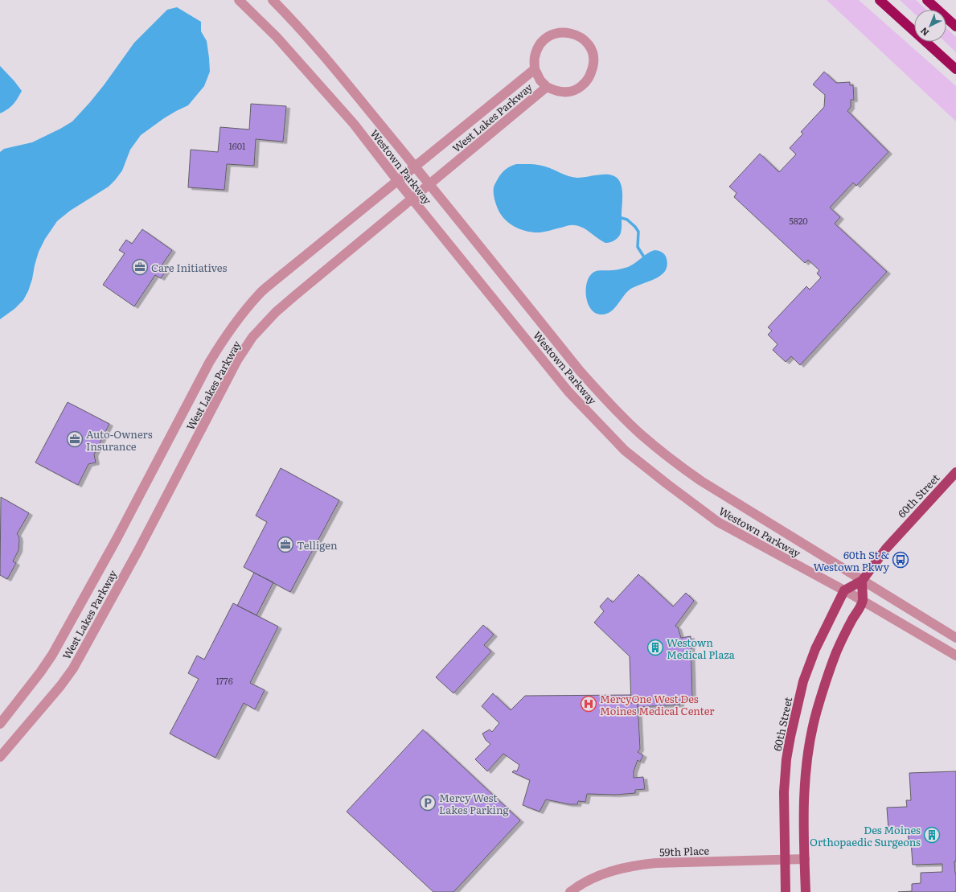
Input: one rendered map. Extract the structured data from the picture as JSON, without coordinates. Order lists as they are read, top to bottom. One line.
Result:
{"streets":{"main road":["60th Street"],"street":["West Lakes Parkway","Westown Parkway","59th Place"]},"crossings":[["West Lakes Parkway","Westown Parkway"],["Westown Parkway","60th Street"],["60th Street","59th Place"]],"places":{"office":["Care Initiatives","Auto-Owners Insurance","Telligen"],"bus stop":["60th St & Westown Pkwy"],"building":["Westown Medical Plaza","Des Moines Orthopaedic Surgeons"],"hospital":["MercyOne West Des Moines Medical Center"],"parking":["Mercy West Lakes Parking"]},"house_numbers":["1601","5820","1776"],"north":"bottom left"}
